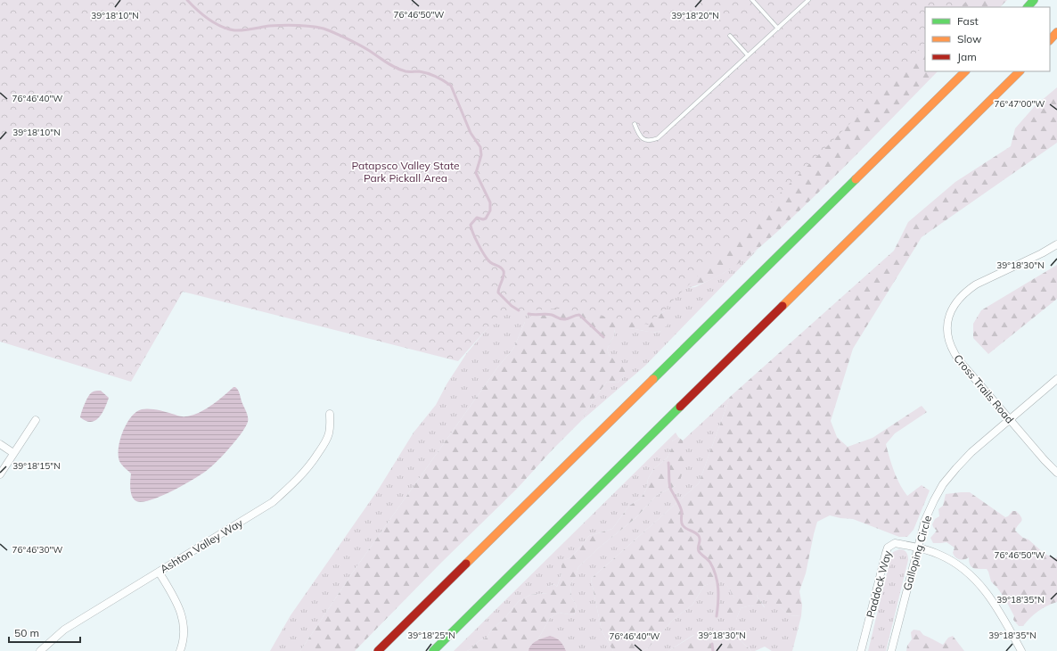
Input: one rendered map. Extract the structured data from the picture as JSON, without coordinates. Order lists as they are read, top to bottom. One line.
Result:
{"streets":{"street":["Cross Trails Road","Ashton Valley Way","Galloping Circle","Paddock Way"]},"crossings":[["Cross Trails Road","Galloping Circle"],["Galloping Circle","Paddock Way"]],"parks":["Patapsco Valley State Park Pickall Area"],"legend":["Fast","Slow","Jam"],"scale_bar":"50 m","coordinates":["76°46'50\"W","39°18'10\"N","39°18'20\"N","76°46'40\"W","76°47'00\"W","39°18'30\"N","39°18'15\"N","76°46'30\"W","39°18'35\"N","39°18'25\"N"]}
